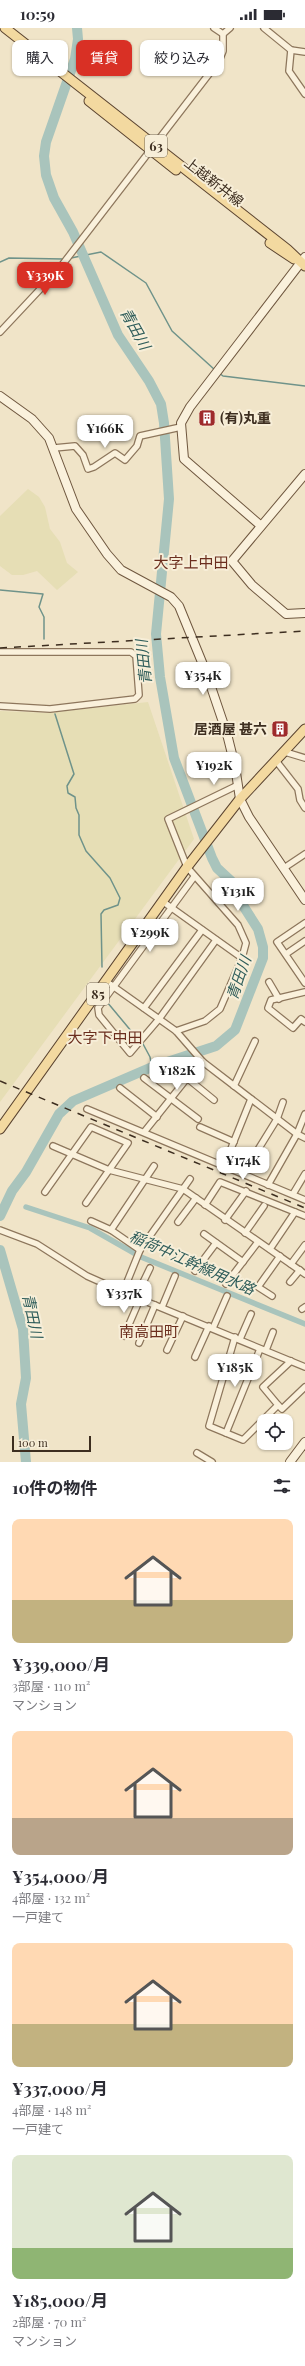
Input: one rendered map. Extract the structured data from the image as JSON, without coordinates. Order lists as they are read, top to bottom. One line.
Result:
{"streets":{"main road":["63","上越新井線","85"]},"districts":["大字上中田","大字下中田","南高田町"],"water":["青田川","稲荷中江幹線用水路"],"places":{"building":["(有)丸重","居酒屋 甚六"]},"scale_bar":"100 m","page":{"status":"10:59","chip":["購入","賃貸","絞り込み"],"price":["¥339K","¥166K","¥354K","¥192K","¥131K","¥299K","¥182K","¥174K","¥337K","¥185K"],"scale":"100 m","heading":"10件の物件","list":[{"name":"¥339,000/月","note":"3部屋 · 110 m² · マンション"},{"name":"¥354,000/月","note":"4部屋 · 132 m² · 一戸建て"},{"name":"¥337,000/月","note":"4部屋 · 148 m² · 一戸建て"},{"name":"¥185,000/月","note":"2部屋 · 70 m² · マンション"}]}}
